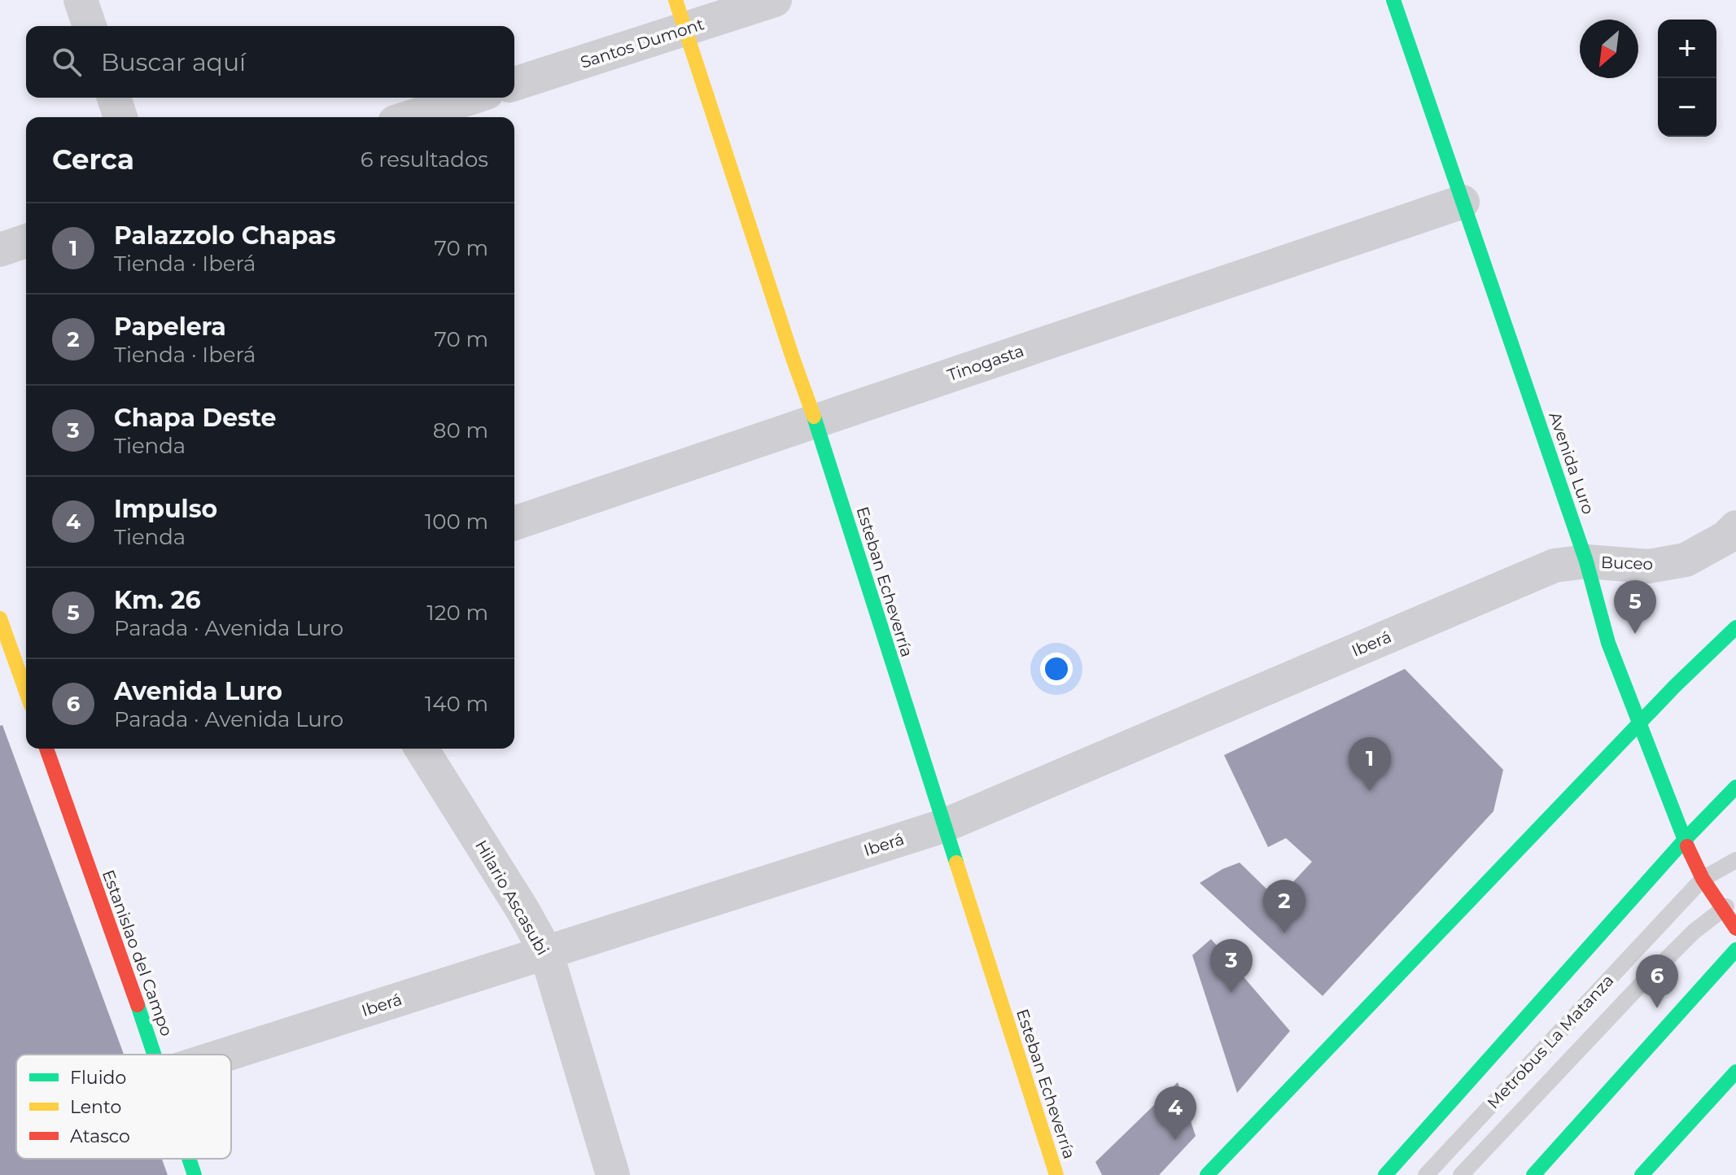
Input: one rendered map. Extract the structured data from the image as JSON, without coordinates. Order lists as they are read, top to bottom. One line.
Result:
{"streets":{"main road":["Avenida Luro","Esteban Echeverría","Estanislao del Campo"],"street":["Santos Dumont","Tinogasta","Buceo","Iberá","Hilario Ascasubi"],"lane":["Metrobus La Matanza"]},"crossings":[["Santos Dumont","Esteban Echeverría"],["Tinogasta","Avenida Luro"],["Tinogasta","Esteban Echeverría"],["Avenida Luro","Buceo"],["Avenida Luro","Iberá"],["Avenida Luro","Metrobus La Matanza"],["Buceo","Iberá"],["Esteban Echeverría","Iberá"],["Iberá","Hilario Ascasubi"]],"legend":["Fluido","Lento","Atasco"],"north":"bottom left","page":{"map_buttons":["+","−"],"search":"Buscar aquí","heading":["Cerca","6 resultados"],"list":[{"mark":"1","name":"Palazzolo Chapas","note":"Tienda · Iberá","value":"70 m"},{"mark":"2","name":"Papelera","note":"Tienda · Iberá","value":"70 m"},{"mark":"3","name":"Chapa Deste","note":"Tienda","value":"80 m"},{"mark":"4","name":"Impulso","note":"Tienda","value":"100 m"},{"mark":"5","name":"Km. 26","note":"Parada · Avenida Luro","value":"120 m"},{"mark":"6","name":"Avenida Luro","note":"Parada · Avenida Luro","value":"140 m"}],"pins":["5","1","2","3","6","4"]}}
